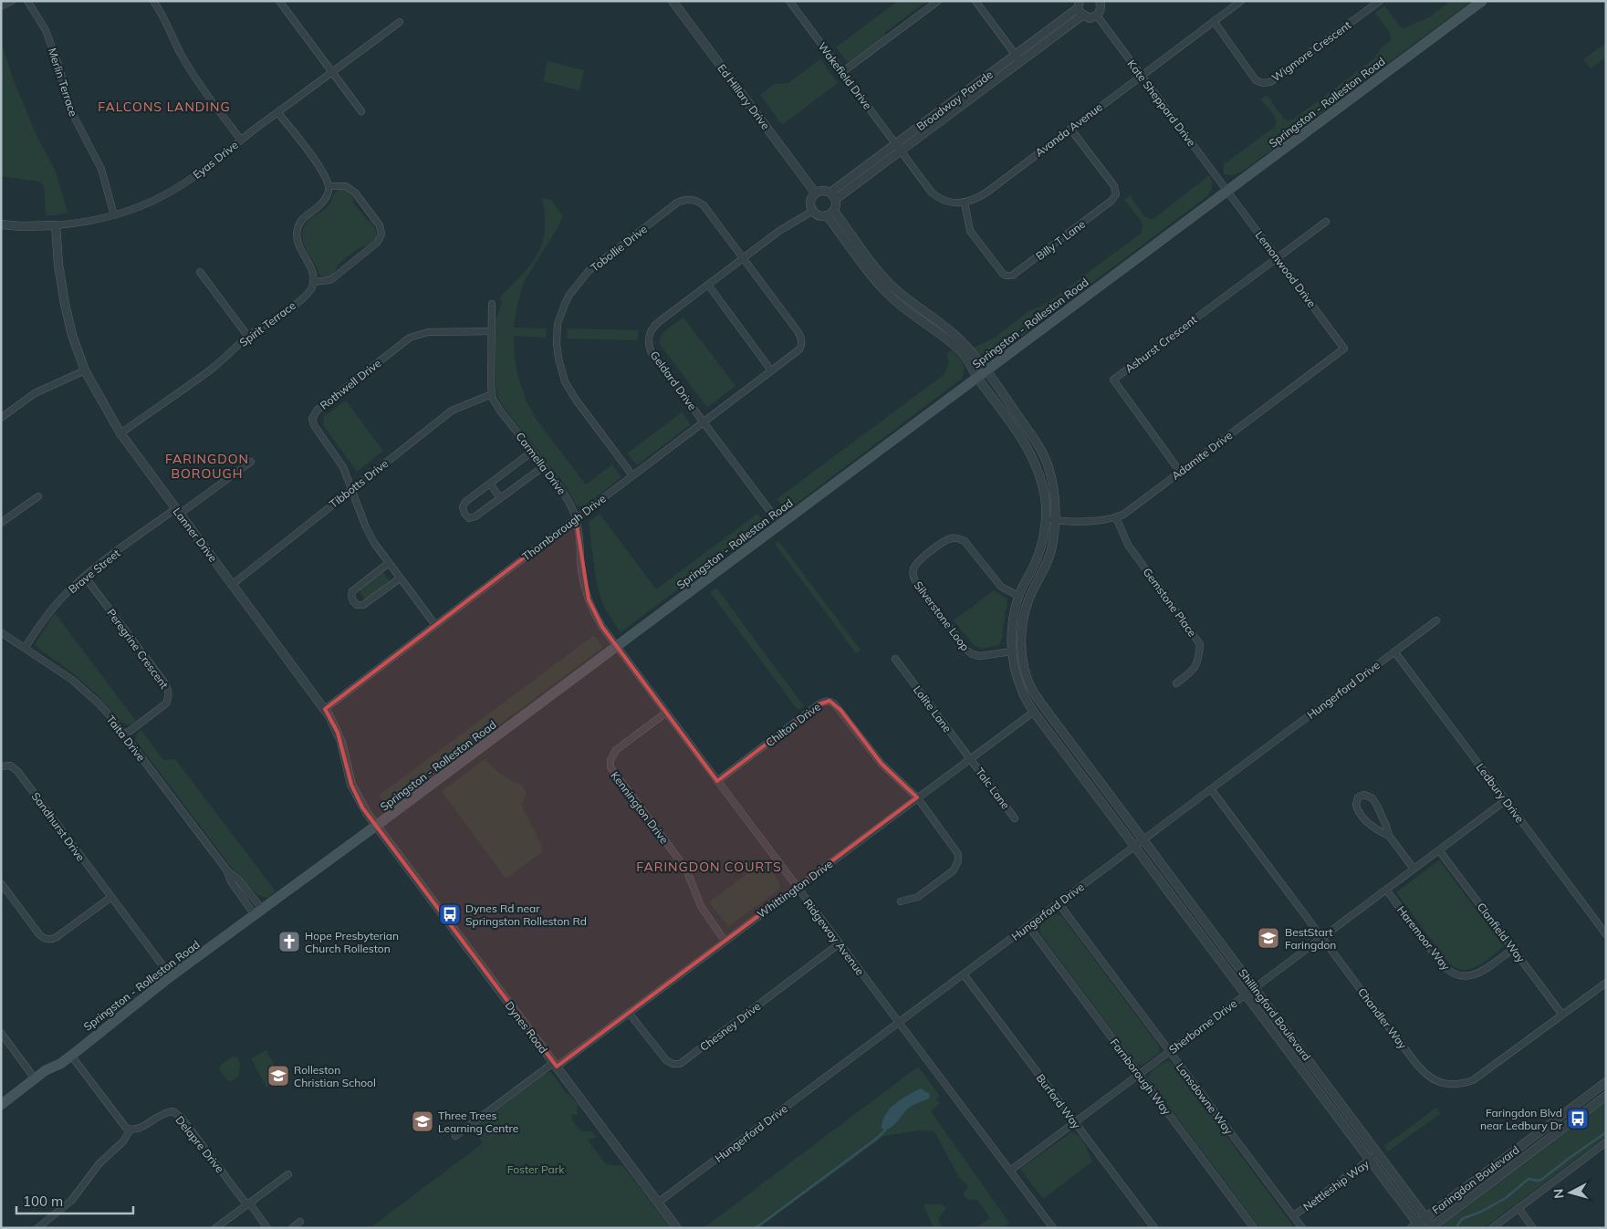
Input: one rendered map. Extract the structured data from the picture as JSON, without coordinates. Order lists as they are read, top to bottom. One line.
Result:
{"streets":{"main road":["Springston - Rolleston Road"],"street":["Wigmore Crescent","Wakefield Drive","Merlin Terrace","Ed Hillary Drive","Broadway Parade","Kate Sheppard Drive","Avanda Avenue","Eyas Drive","Billy T Lane","Tobollie Drive","Lemonwood Drive","Spirit Terrace","Ashurst Crescent","Geldard Drive","Rothwell Drive","Adamite Drive","Carmella Drive","Tibbotts Drive","Thornborough Drive","Lanner Drive","Brave Street","Gemstone Place","Silverstone Loop","Peregrine Crescent","Hungerford Drive","Lolite Lane","Chilton Drive","Taita Drive","Talc Lane","Ledbury Drive","Kennington Drive","Sandhurst Drive","Whittington Drive","Clanfield Way","Ridgeway Avenue","Haremoor Way","Shillingford Boulevard","Chandler Way","Chesney Drive","Sherborne Drive","Dynes Road","Farnborough Way","Lansdowne Way","Burford Way","Delapre Drive","Faringdon Boulevard","Nettleship Way"]},"crossings":[["Wigmore Crescent","Avanda Avenue"],["Wakefield Drive","Broadway Parade"],["Merlin Terrace","Eyas Drive"],["Ed Hillary Drive","Broadway Parade"],["Ed Hillary Drive","Geldard Drive"],["Broadway Parade","Geldard Drive"],["Springston - Rolleston Road","Kate Sheppard Drive"],["Springston - Rolleston Road","Lemonwood Drive"],["Springston - Rolleston Road","Geldard Drive"],["Springston - Rolleston Road","Carmella Drive"],["Springston - Rolleston Road","Lanner Drive"],["Springston - Rolleston Road","Taita Drive"],["Springston - Rolleston Road","Sandhurst Drive"],["Springston - Rolleston Road","Ridgeway Avenue"],["Springston - Rolleston Road","Shillingford Boulevard"],["Springston - Rolleston Road","Dynes Road"],["Kate Sheppard Drive","Avanda Avenue"],["Kate Sheppard Drive","Lemonwood Drive"],["Avanda Avenue","Billy T Lane"],["Eyas Drive","Lanner Drive"],["Tobollie Drive","Geldard Drive"],["Tobollie Drive","Thornborough Drive"],["Lemonwood Drive","Ashurst Crescent"],["Lemonwood Drive","Adamite Drive"],["Spirit Terrace","Lanner Drive"],["Ashurst Crescent","Adamite Drive"],["Geldard Drive","Thornborough Drive"],["Rothwell Drive","Carmella Drive"],["Rothwell Drive","Tibbotts Drive"],["Rothwell Drive","Thornborough Drive"],["Adamite Drive","Gemstone Place"],["Adamite Drive","Shillingford Boulevard"],["Carmella Drive","Tibbotts Drive"],["Carmella Drive","Thornborough Drive"],["Carmella Drive","Ridgeway Avenue"],["Tibbotts Drive","Lanner Drive"],["Thornborough Drive","Lanner Drive"],["Lanner Drive","Brave Street"],["Lanner Drive","Dynes Road"],["Brave Street","Peregrine Crescent"],["Brave Street","Taita Drive"],["Silverstone Loop","Shillingford Boulevard"],["Peregrine Crescent","Taita Drive"],["Hungerford Drive","Ledbury Drive"],["Hungerford Drive","Ridgeway Avenue"],["Hungerford Drive","Shillingford Boulevard"],["Hungerford Drive","Chandler Way"],["Hungerford Drive","Dynes Road"],["Hungerford Drive","Farnborough Way"],["Hungerford Drive","Lansdowne Way"],["Hungerford Drive","Burford Way"],["Lolite Lane","Talc Lane"],["Lolite Lane","Whittington Drive"],["Chilton Drive","Whittington Drive"],["Chilton Drive","Ridgeway Avenue"],["Talc Lane","Whittington Drive"],["Ledbury Drive","Sherborne Drive"],["Kennington Drive","Whittington Drive"],["Kennington Drive","Ridgeway Avenue"],["Whittington Drive","Ridgeway Avenue"],["Whittington Drive","Shillingford Boulevard"],["Whittington Drive","Chesney Drive"],["Whittington Drive","Dynes Road"],["Clanfield Way","Haremoor Way"],["Clanfield Way","Chandler Way"],["Clanfield Way","Sherborne Drive"],["Ridgeway Avenue","Chesney Drive"],["Ridgeway Avenue","Sherborne Drive"],["Haremoor Way","Sherborne Drive"],["Shillingford Boulevard","Sherborne Drive"],["Shillingford Boulevard","Faringdon Boulevard"],["Shillingford Boulevard","Nettleship Way"],["Chandler Way","Sherborne Drive"],["Sherborne Drive","Farnborough Way"],["Sherborne Drive","Lansdowne Way"],["Sherborne Drive","Burford Way"],["Lansdowne Way","Nettleship Way"]],"districts":["FALCONS LANDING","FARINGDON BOROUGH","FARINGDON COURTS"],"parks":["Foster Park"],"places":{"bus stop":["Dynes Rd near Springston Rolleston Rd","Faringdon Blvd near Ledbury Dr"],"school or university":["BestStart Faringdon","Rolleston Christian School","Three Trees Learning Centre"],"church":["Hope Presbyterian Church Rolleston"]},"scale_bar":"100 m","north":"left"}
